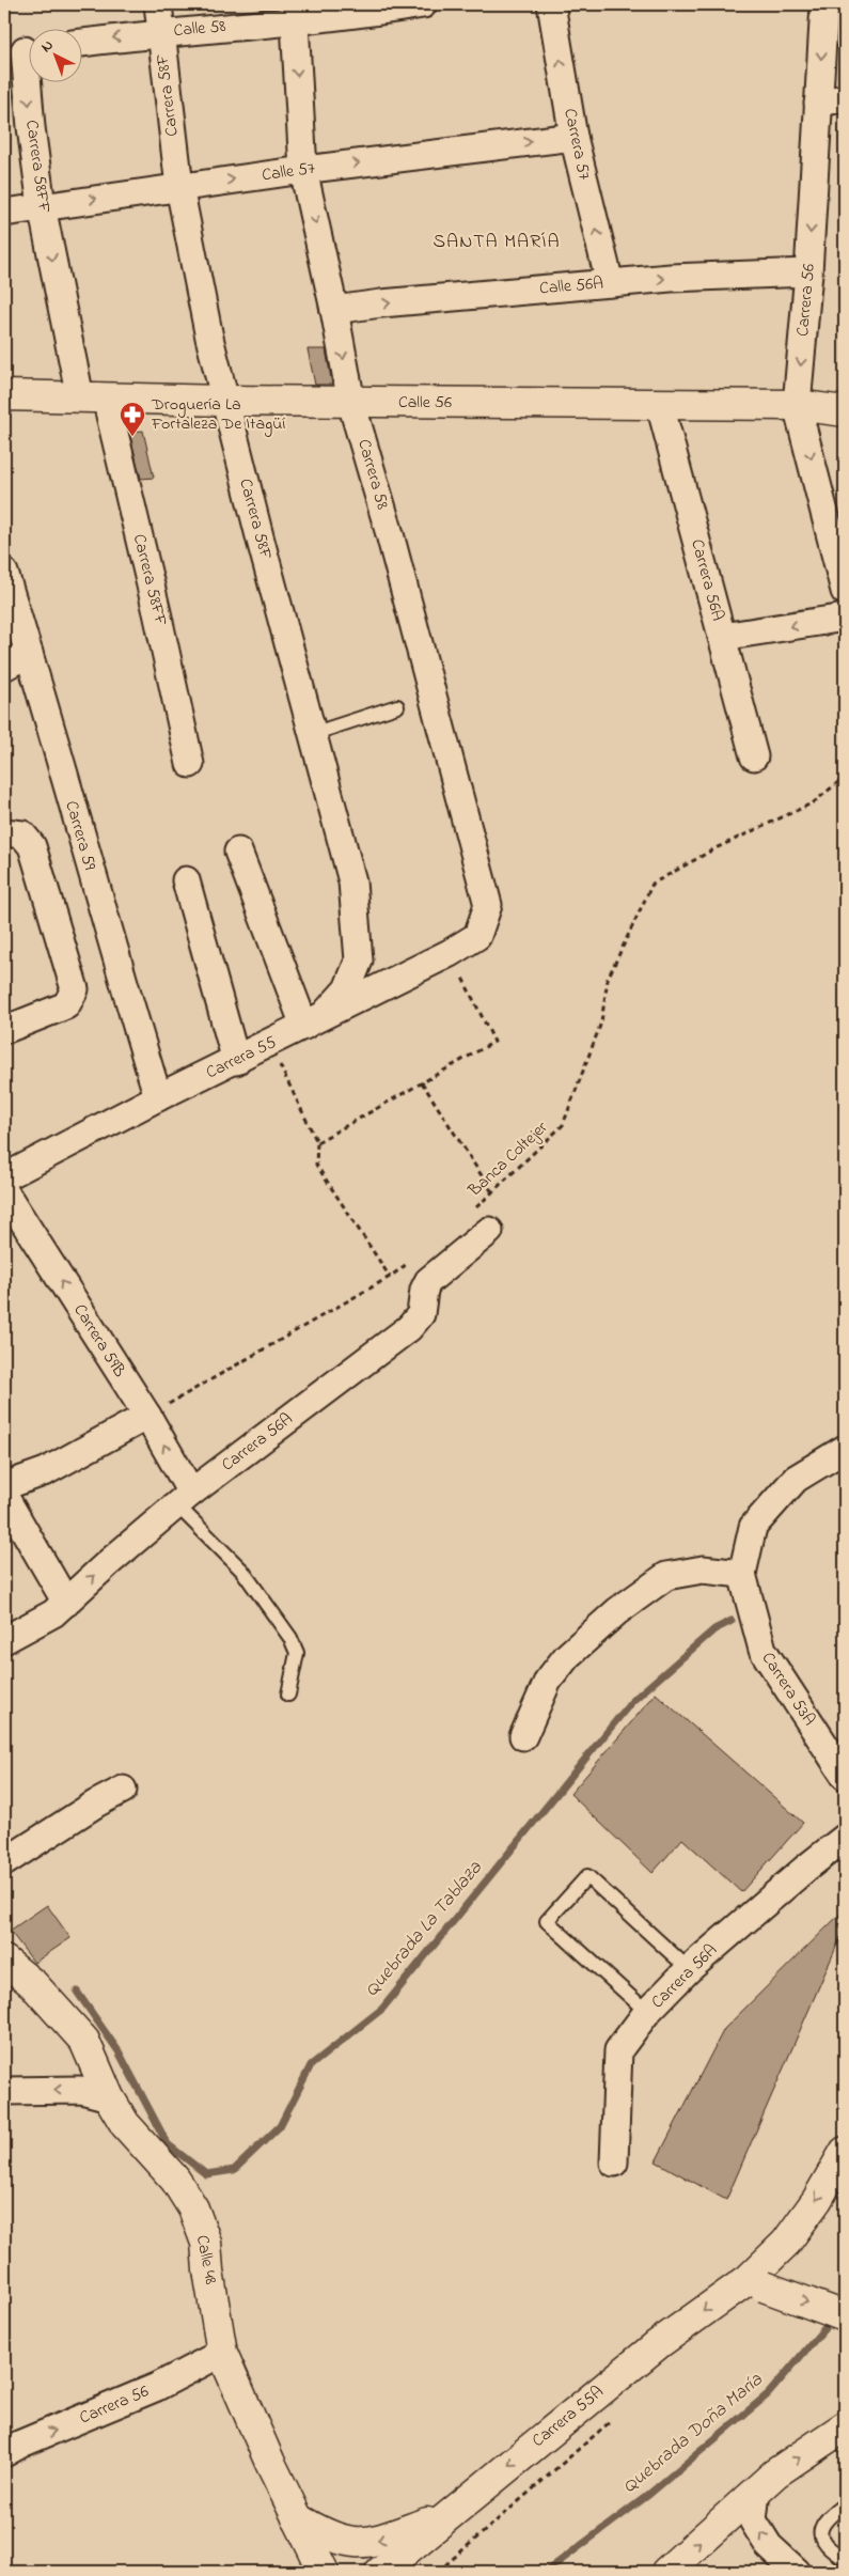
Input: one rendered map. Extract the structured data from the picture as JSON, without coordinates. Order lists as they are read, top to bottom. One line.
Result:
{"streets":{"street":["Calle 58","Carrera 58F","Carrera 57","Carrera 58FF","Calle 57","Calle 56A","Carrera 56","Calle 56","Carrera 58","Carrera 56A","Carrera 59","Carrera 55","Carrera 59B","Carrera 53A","Calle 48","Carrera 55A"],"path":["Banca Coltejer"]},"crossings":[["Calle 58","Carrera 58F"],["Calle 58","Carrera 58"],["Carrera 58F","Calle 57"],["Carrera 58F","Calle 56"],["Carrera 58F","Carrera 55"],["Carrera 57","Calle 57"],["Carrera 57","Calle 56A"],["Carrera 58FF","Calle 57"],["Carrera 58FF","Calle 56"],["Calle 57","Carrera 58"],["Calle 56A","Carrera 56"],["Calle 56A","Carrera 58"],["Carrera 56","Calle 56"],["Carrera 56","Calle 48"],["Calle 56","Carrera 58"],["Calle 56","Carrera 56A"],["Carrera 58","Carrera 55"],["Carrera 56A","Carrera 59B"],["Carrera 59","Carrera 55"]],"one_way":["Carrera 57","Carrera 58FF","Calle 57","Calle 56A","Carrera 58","Carrera 59B"],"districts":["SANTA MARÍA"],"water":["Quebrada La Tablaza","Quebrada Doña María"],"places":{"pharmacy":["Droguería La Fortaleza De Itagüí"]},"north":"top left"}
